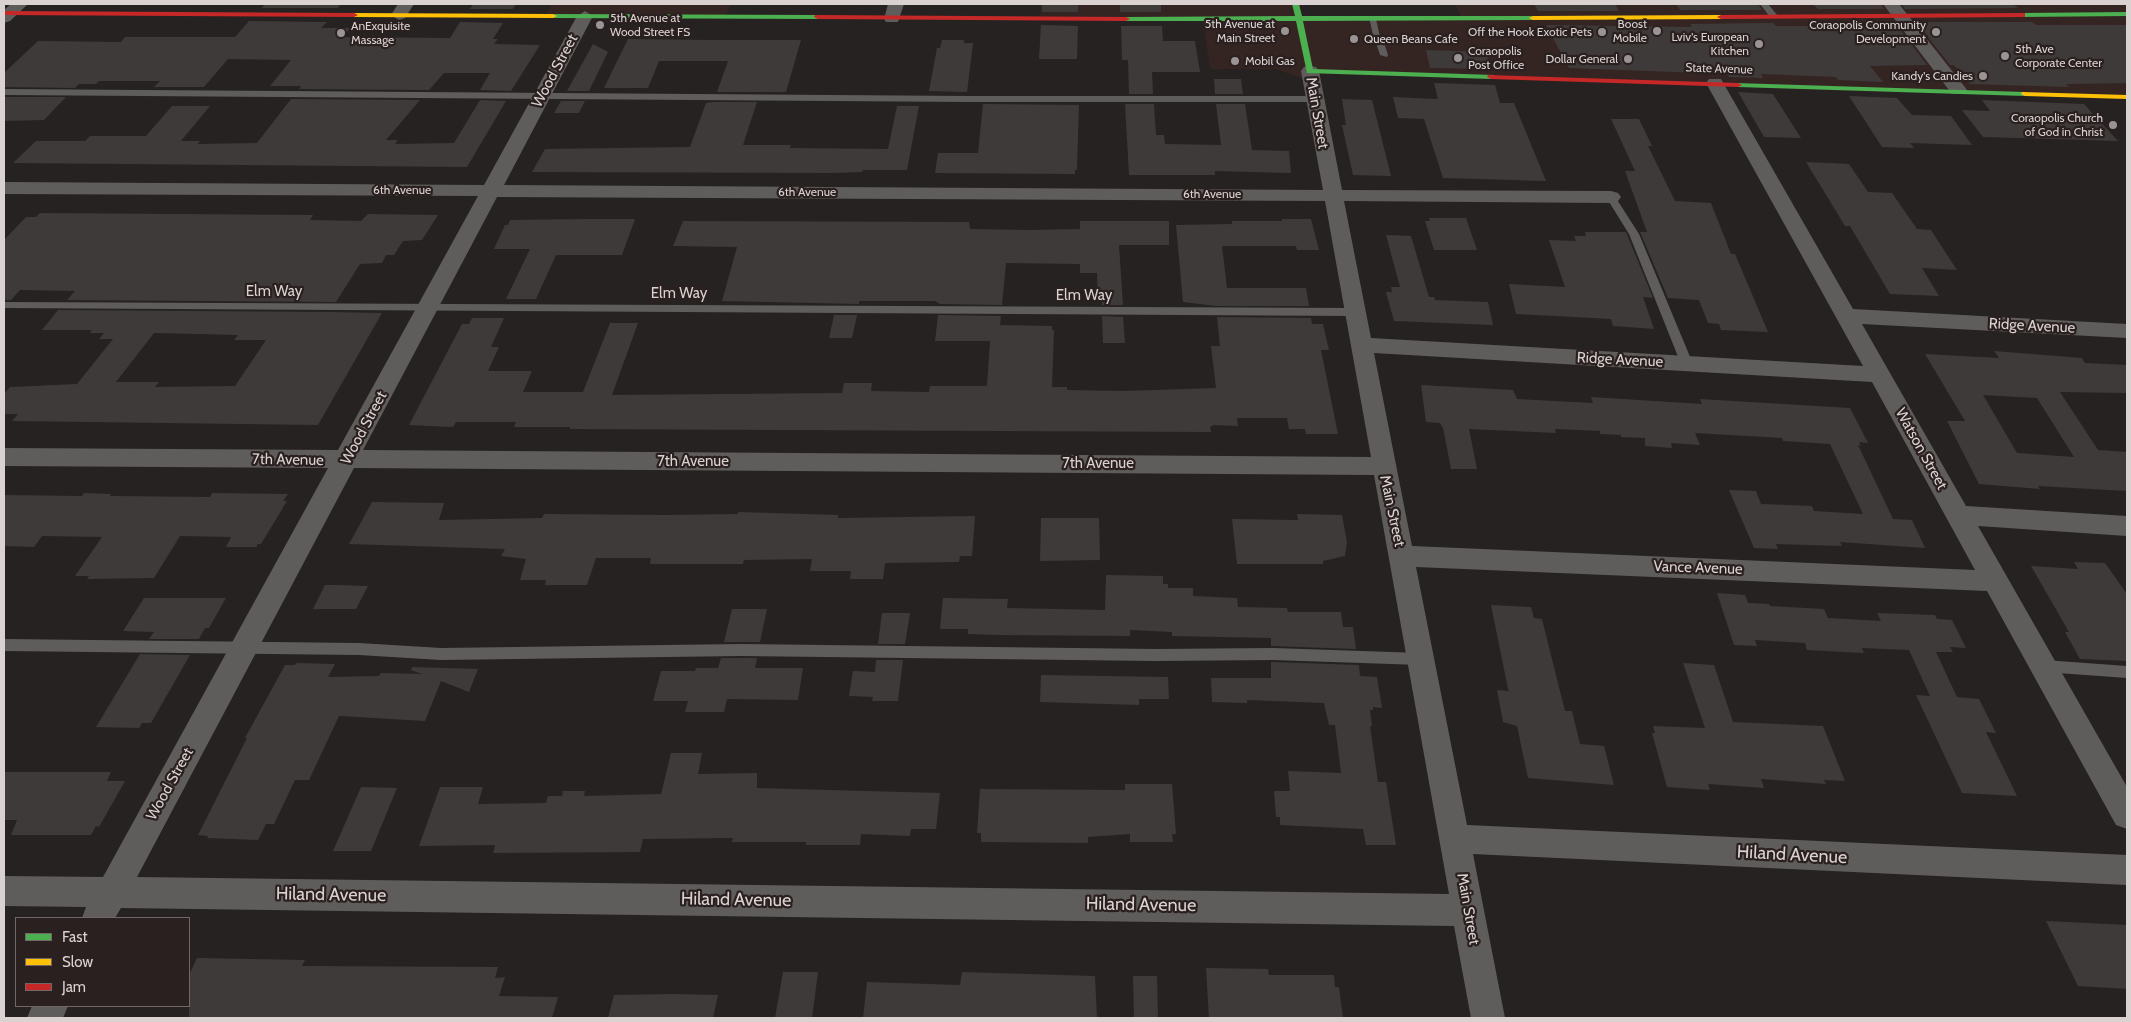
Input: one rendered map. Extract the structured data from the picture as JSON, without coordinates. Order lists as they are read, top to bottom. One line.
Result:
{"streets":{"main road":["State Avenue","Main Street"],"street":["Wood Street","6th Avenue","Ridge Avenue","Watson Street","7th Avenue","Vance Avenue","Hiland Avenue"],"lane":["Elm Way"]},"crossings":[["State Avenue","Main Street"],["State Avenue","Watson Street"],["Wood Street","6th Avenue"],["Wood Street","Elm Way"],["Wood Street","7th Avenue"],["Wood Street","Hiland Avenue"],["Main Street","6th Avenue"],["Main Street","Elm Way"],["Main Street","Ridge Avenue"],["Main Street","7th Avenue"],["Main Street","Vance Avenue"],["Main Street","Hiland Avenue"],["Ridge Avenue","Watson Street"],["Watson Street","Vance Avenue"]],"places":["5th Avenue at Wood Street FS","5th Avenue at Main Street","Boost Mobile","Off the Hook Exotic Pets","Coraopolis Community Development","AnExquisite Massage","Queen Beans Cafe","Lviv's European Kitchen","5th Ave Corporate Center","Coraopolis Post Office","Dollar General","Mobil Gas","Kandy's Candies","Coraopolis Church of God in Christ"],"legend":["Fast","Slow","Jam"]}
